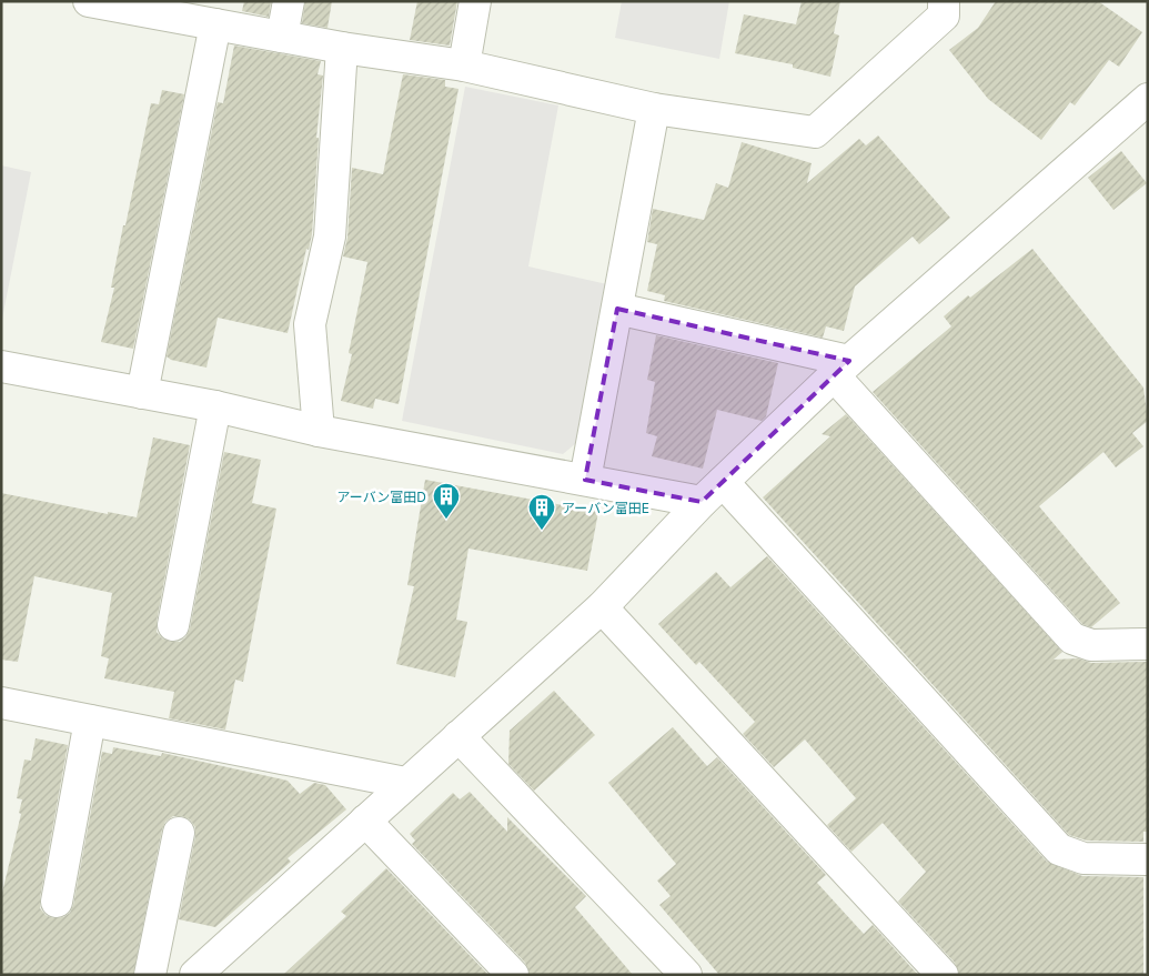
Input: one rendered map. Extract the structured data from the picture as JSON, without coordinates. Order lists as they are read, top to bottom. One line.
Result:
{"places":{"building":["アーバン富田D","アーバン富田E"]}}
